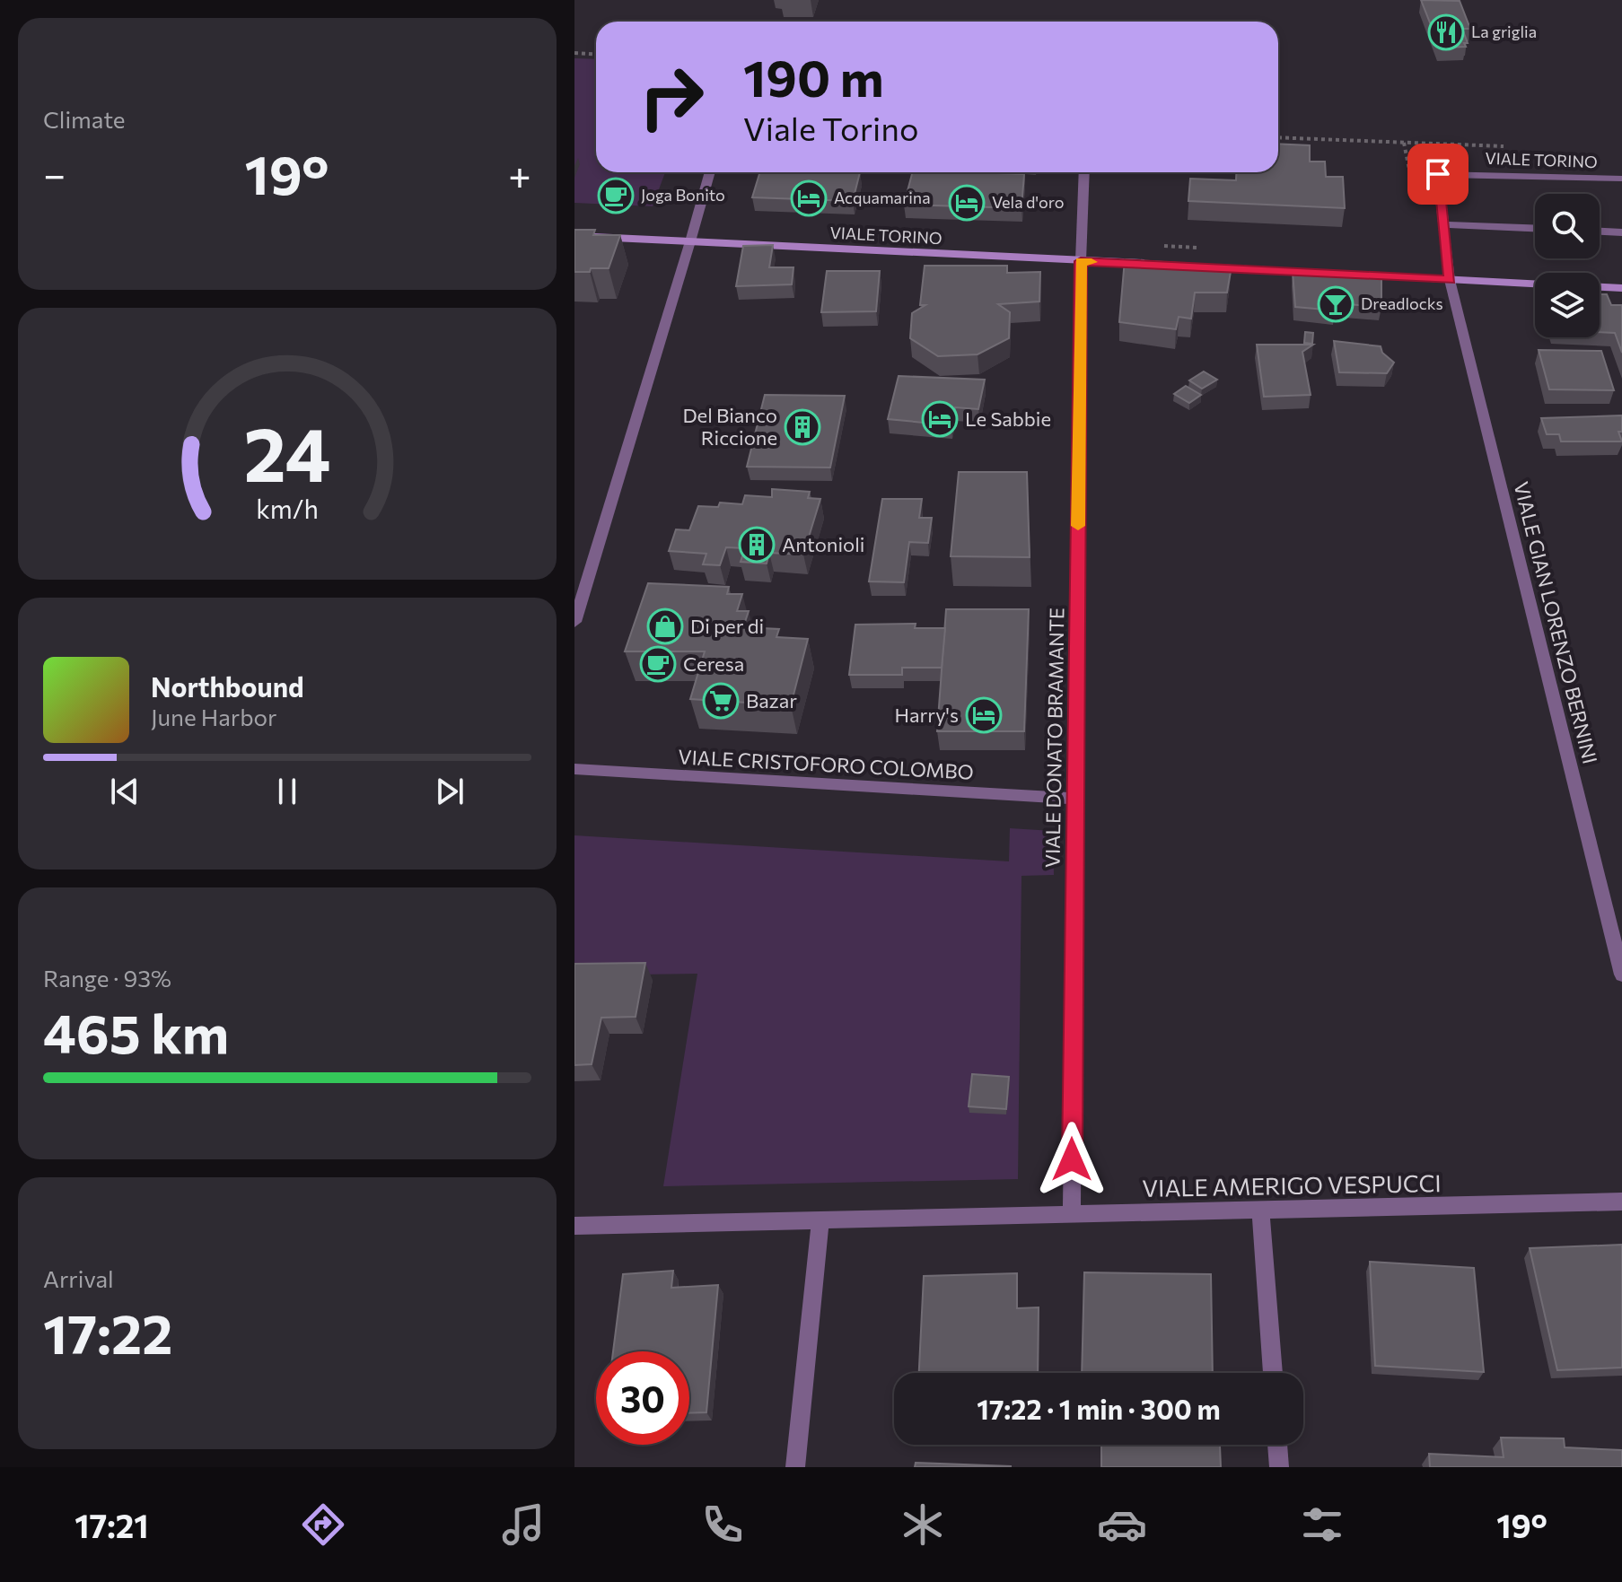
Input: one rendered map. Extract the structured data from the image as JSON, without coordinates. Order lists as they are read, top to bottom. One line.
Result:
{"streets":{"street":["VIALE TORINO","VIALE GIAN LORENZO BERNINI","VIALE DONATO BRAMANTE","VIALE CRISTOFORO COLOMBO","VIALE AMERIGO VESPUCCI"]},"crossings":[["VIALE TORINO","VIALE GIAN LORENZO BERNINI"],["VIALE TORINO","VIALE DONATO BRAMANTE"],["VIALE DONATO BRAMANTE","VIALE CRISTOFORO COLOMBO"],["VIALE DONATO BRAMANTE","VIALE AMERIGO VESPUCCI"]],"places":{"restaurant":["La griglia"],"cafe":["Joga Bonito","Ceresa"],"hotel":["Acquamarina","Vela d'oro","Le Sabbie","Harry's"],"bar":["Dreadlocks"],"building":["Del Bianco Riccione","Antonioli"],"shop":["Di per di"],"supermarket":["Bazar"]},"page":{"tile":["Climate",["Range · 93%","465 km"],["Arrival","17:22"]],"turn":["190 m","Viale Torino"],"heat":["−","19°","+"],"song":["Northbound","June Harbor"],"limit":"30","trip":"17:22 · 1 min · 300 m","tabs":["17:21","19°"],"gauge":["24","km/h"]}}
